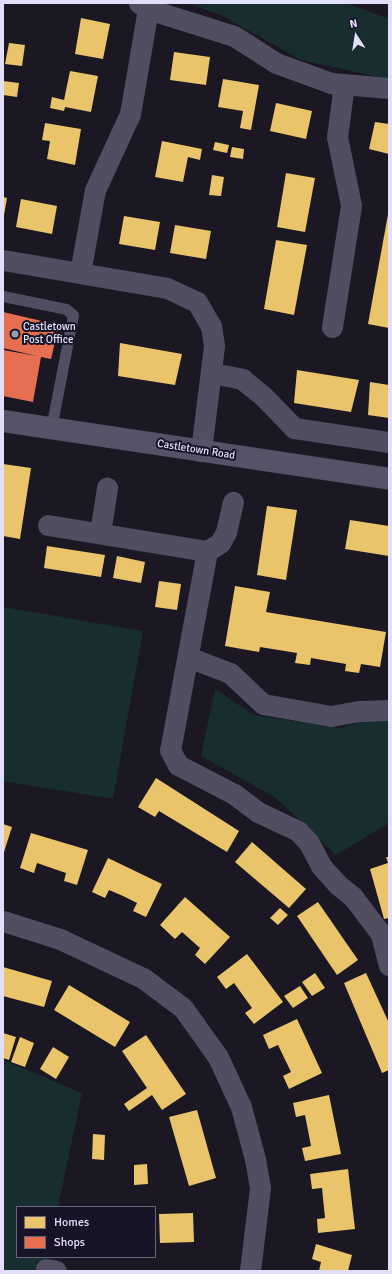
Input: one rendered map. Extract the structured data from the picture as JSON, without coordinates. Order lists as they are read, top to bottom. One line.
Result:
{"streets":{"main road":["Castletown Road"]},"places":["Castletown Post Office"],"legend":["Homes","Shops"],"north":"top"}
